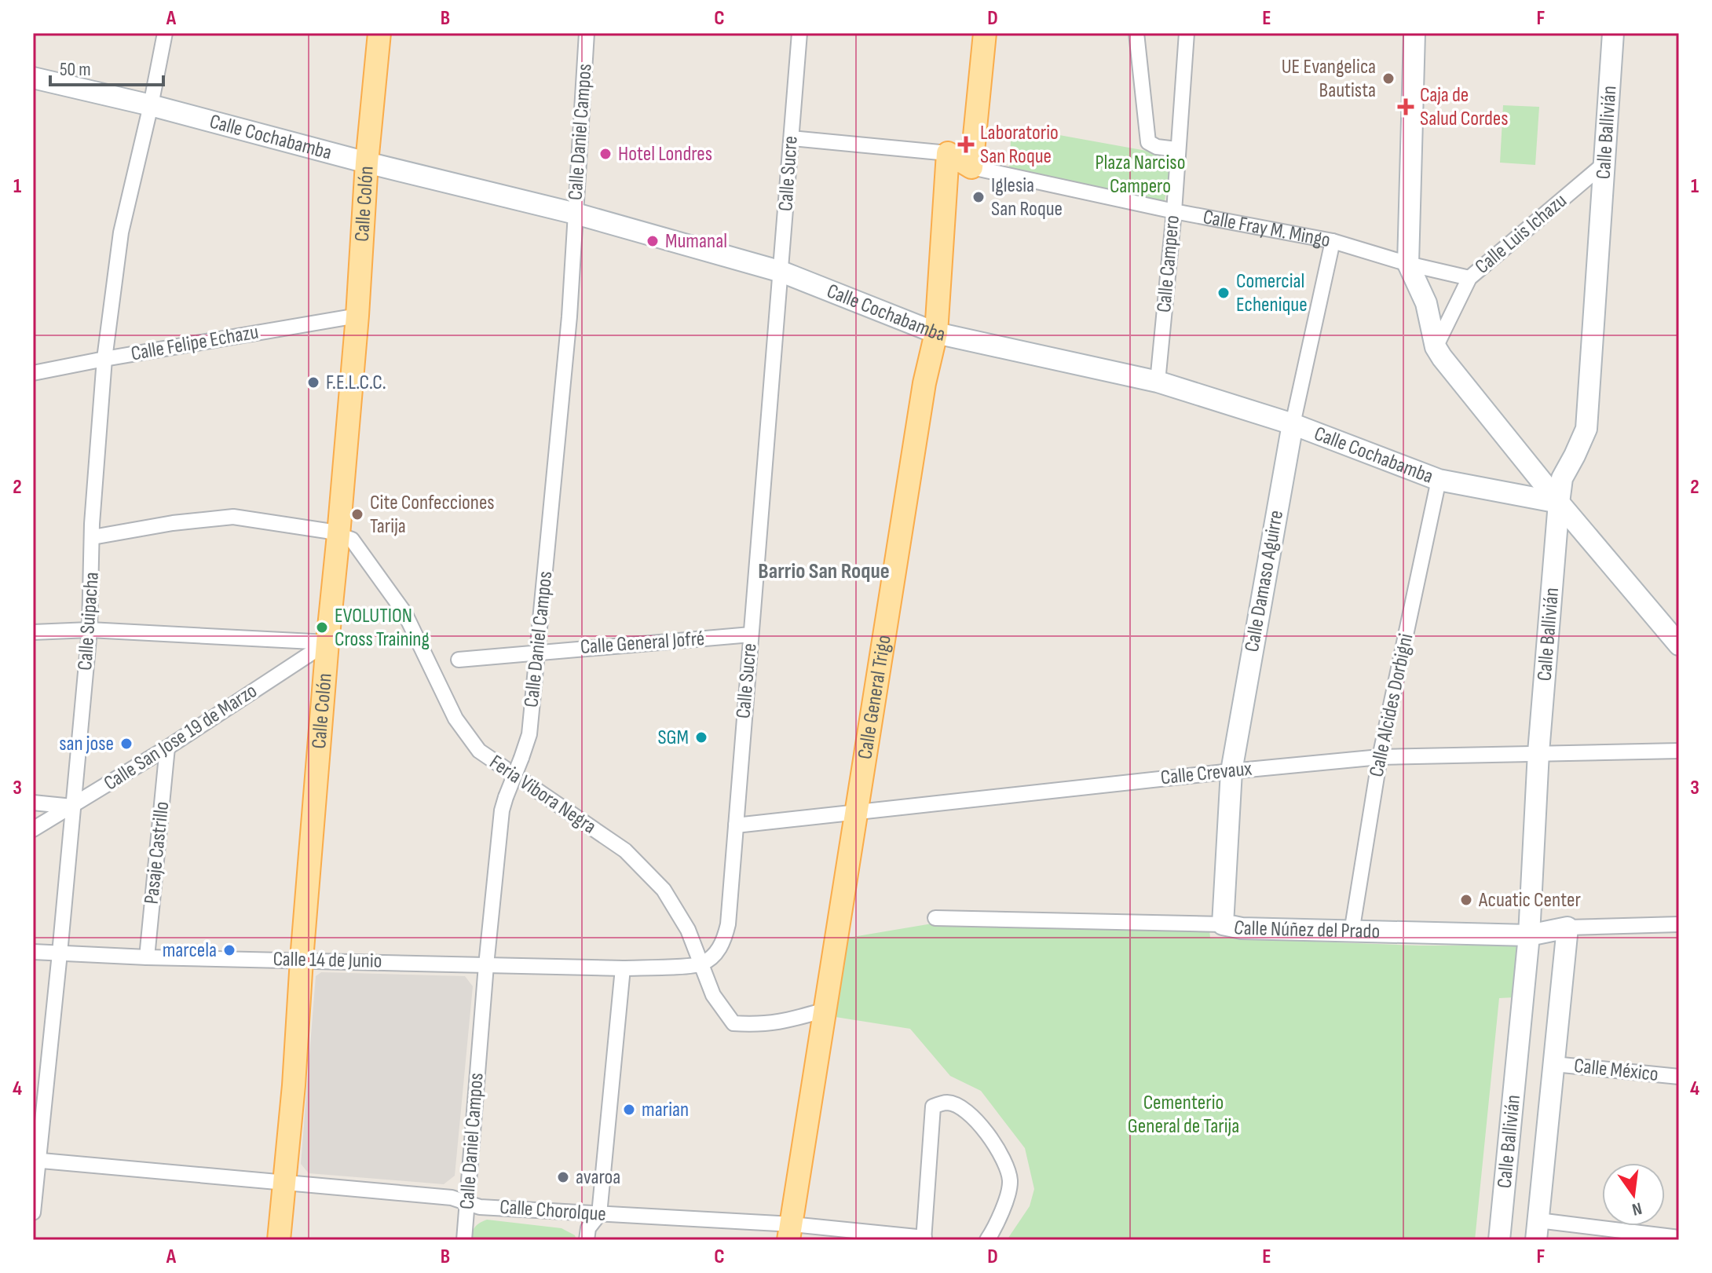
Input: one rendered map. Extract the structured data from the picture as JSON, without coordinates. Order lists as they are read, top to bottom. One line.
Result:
{"streets":{"main road":["Calle Colón","Calle Fray M. Mingo","Calle General Trigo"],"street":["Calle Daniel Campos","Calle Ballivián","Calle Cochabamba","Calle Sucre","Calle Luis Ichazu","Calle Campero","Calle Felipe Echazu","Calle Damaso Aguirre","Calle Suipacha","Calle General Jofré","Calle Alcides Dorbigni","Calle San Jose 19 de Marzo","Calle Crevaux","Feria Vibora Negra","Pasaje Castrillo","Calle Núñez del Prado","Calle 14 de Junio","Calle México","Calle Chorolque"]},"crossings":[["Calle Daniel Campos","Calle Cochabamba"],["Calle Daniel Campos","Calle General Jofré"],["Calle Daniel Campos","Calle 14 de Junio"],["Calle Daniel Campos","Calle Chorolque"],["Calle Ballivián","Calle Cochabamba"],["Calle Ballivián","Calle Luis Ichazu"],["Calle Ballivián","Calle Crevaux"],["Calle Ballivián","Calle Núñez del Prado"],["Calle Ballivián","Calle México"],["Calle Cochabamba","Calle Sucre"],["Calle Cochabamba","Calle Colón"],["Calle Cochabamba","Calle Campero"],["Calle Cochabamba","Calle Damaso Aguirre"],["Calle Cochabamba","Calle Suipacha"],["Calle Cochabamba","Calle General Trigo"],["Calle Cochabamba","Calle Alcides Dorbigni"],["Calle Sucre","Calle Fray M. Mingo"],["Calle Sucre","Calle General Jofré"],["Calle Sucre","Calle Crevaux"],["Calle Sucre","Feria Vibora Negra"],["Calle Colón","Calle Felipe Echazu"],["Calle Colón","Calle San Jose 19 de Marzo"],["Calle Colón","Feria Vibora Negra"],["Calle Colón","Calle 14 de Junio"],["Calle Colón","Calle Chorolque"],["Calle Fray M. Mingo","Calle Luis Ichazu"],["Calle Fray M. Mingo","Calle Campero"],["Calle Fray M. Mingo","Calle Damaso Aguirre"],["Calle Fray M. Mingo","Calle General Trigo"],["Calle Felipe Echazu","Calle Suipacha"],["Calle Damaso Aguirre","Calle Crevaux"],["Calle Damaso Aguirre","Calle Núñez del Prado"],["Calle Suipacha","Calle San Jose 19 de Marzo"],["Calle Suipacha","Feria Vibora Negra"],["Calle Suipacha","Calle 14 de Junio"],["Calle Suipacha","Calle Chorolque"],["Calle General Trigo","Calle Crevaux"],["Calle General Trigo","Feria Vibora Negra"],["Calle General Trigo","Calle Chorolque"],["Calle Alcides Dorbigni","Calle Crevaux"],["Calle Alcides Dorbigni","Calle Núñez del Prado"],["Calle San Jose 19 de Marzo","Pasaje Castrillo"],["Pasaje Castrillo","Calle 14 de Junio"]],"districts":["Barrio San Roque"],"parks":["Plaza Narciso Campero","Cementerio General de Tarija"],"places":{"other":["UE Evangelica Bautista","Hotel Londres","Iglesia San Roque","Mumanal","Comercial Echenique","F.E.L.C.C.","Cite Confecciones Tarija","EVOLUTION Cross Training","SGM","san jose","Acuatic Center","marcela","marian","avaroa"],"health":["Caja de Salud Cordes","Laboratorio San Roque"]},"scale_bar":"50 m","north":"bottom","grid":{"columns":["A","B","C","D","E","F"],"rows":["1","2","3","4"]}}
